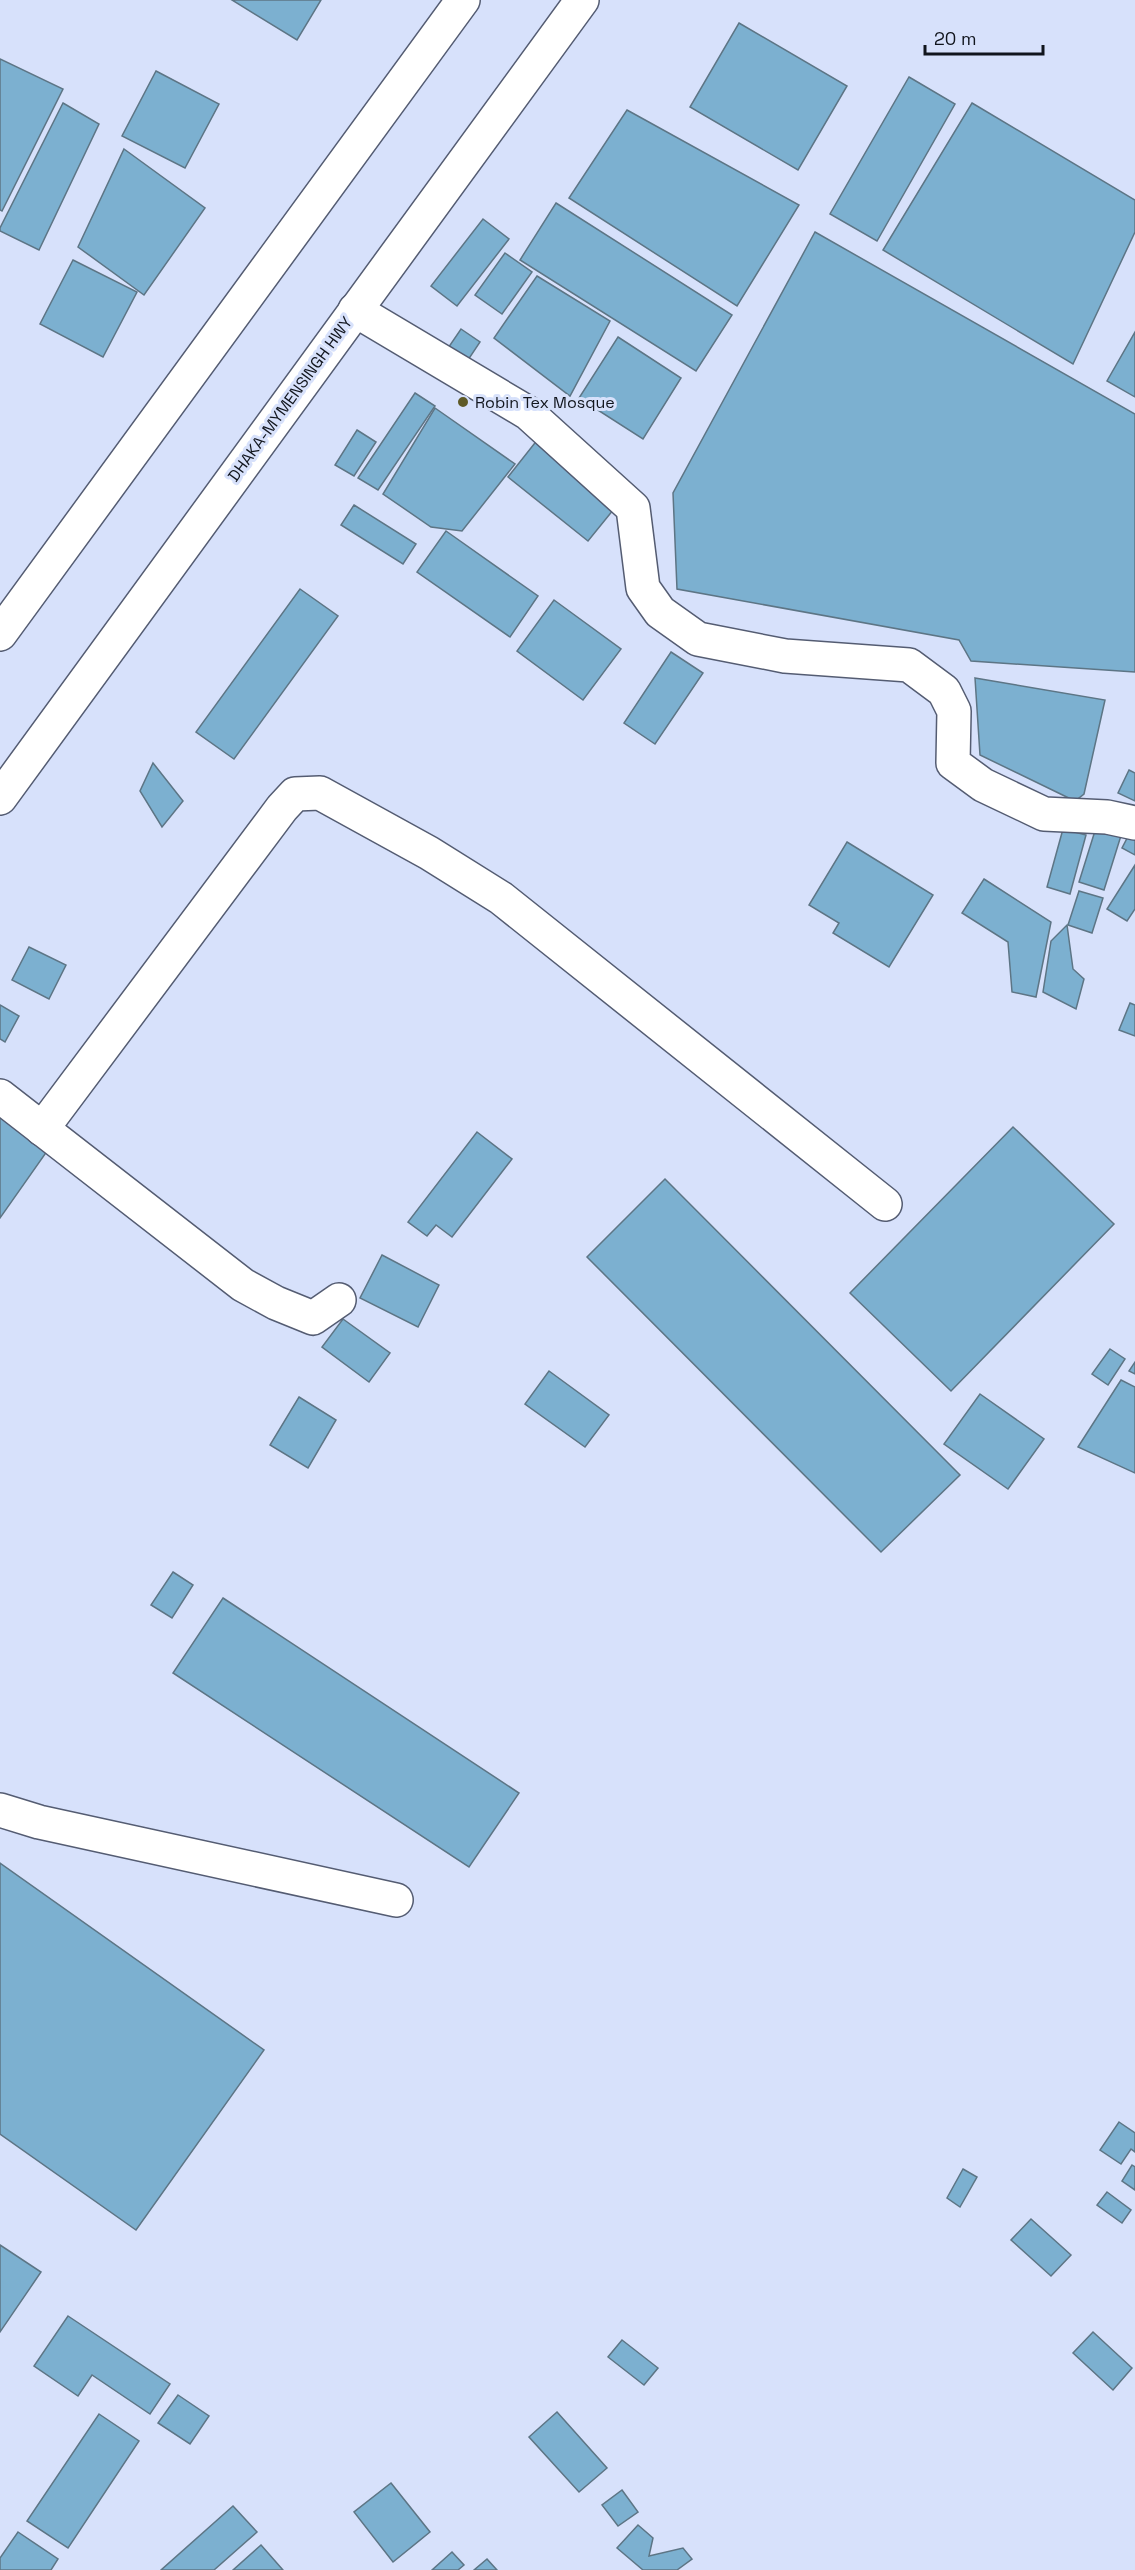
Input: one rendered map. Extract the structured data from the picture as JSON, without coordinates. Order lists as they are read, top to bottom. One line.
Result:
{"streets":{"main road":["DHAKA-MYMENSINGH HWY"]},"places":["Robin Tex Mosque"],"scale_bar":"20 m"}
